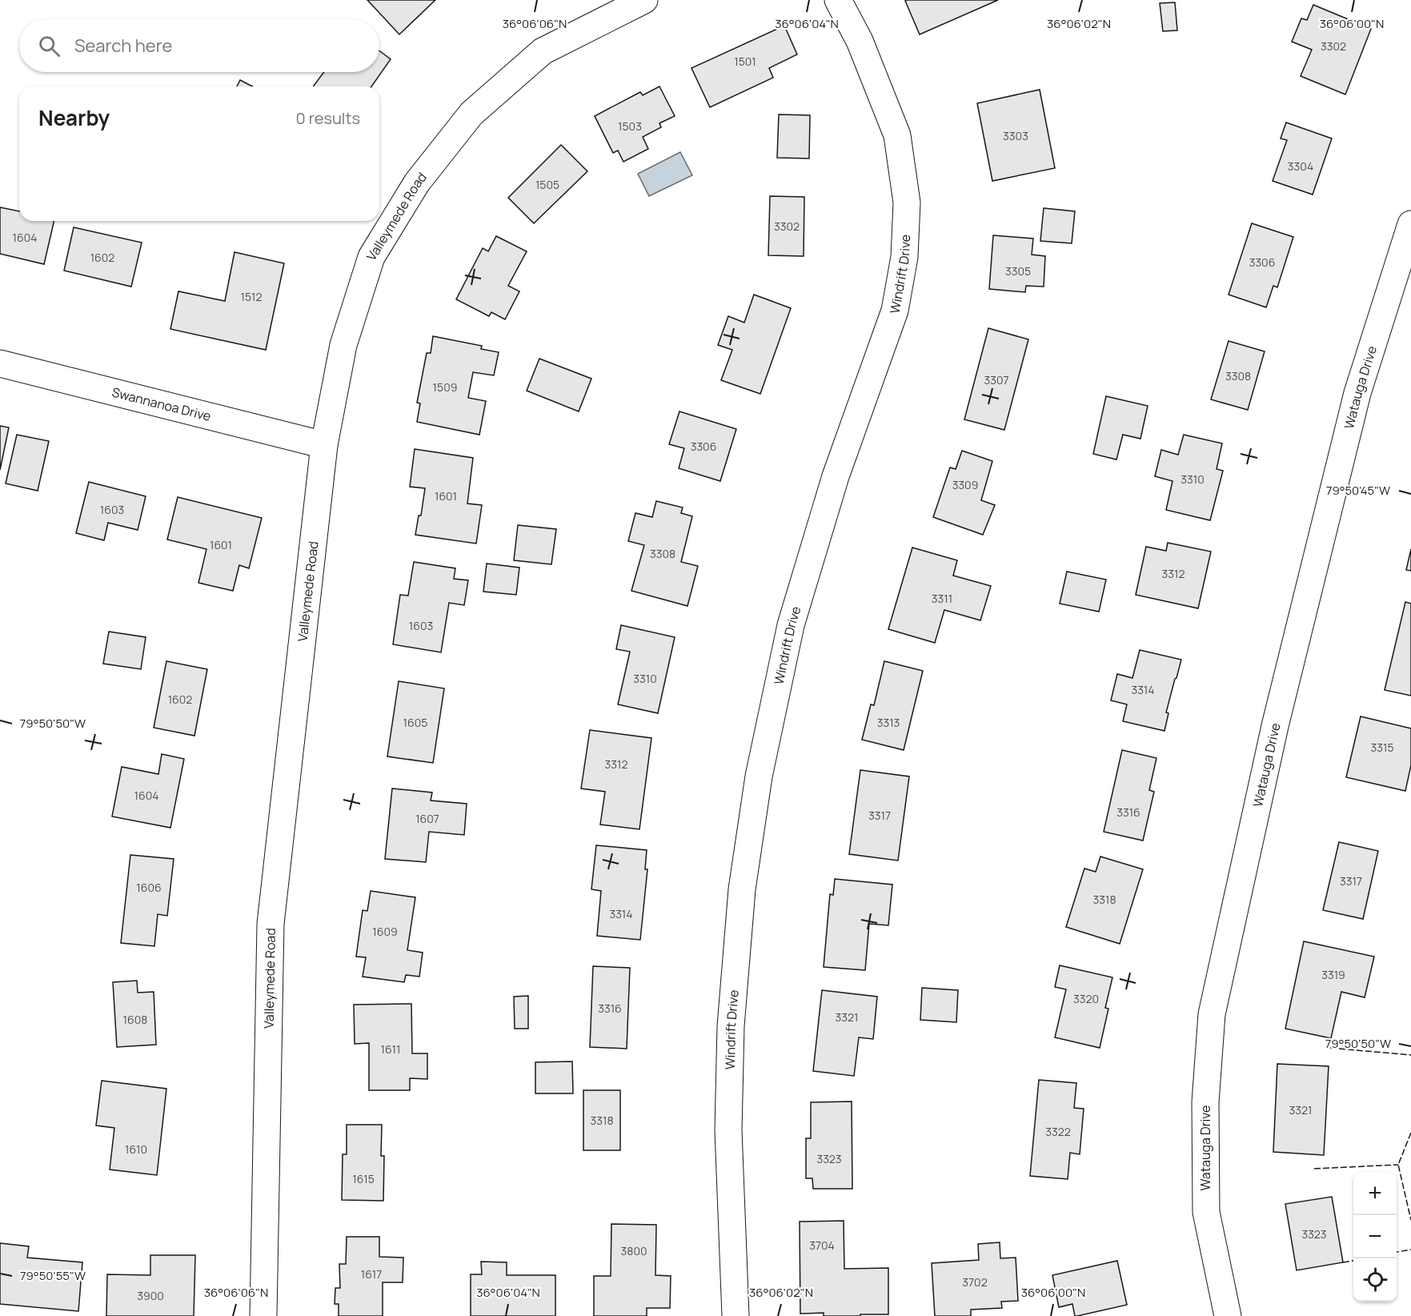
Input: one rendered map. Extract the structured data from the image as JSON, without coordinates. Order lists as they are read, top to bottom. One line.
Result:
{"streets":{"street":["Valleymede Road","Windrift Drive","Watauga Drive","Swannanoa Drive"]},"crossings":[["Valleymede Road","Swannanoa Drive"]],"house_numbers":["3302","1501","1503","3303","3304","1505","3302","1604","1602","3306","3305","1512","3308","3307","1509","3306","3310","3309","1601","1603","1601","3308","3312","3311","1603","3310","3314","1602","1605","3313","3315","3312","1604","3316","3317","1607","3317","1606","3318","3314","1609","3319","3320","3316","3321","1608","1611","3321","3318","3322","1610","3323","1615","3323","3704","3800","1617","3702","3900"],"page":{"search":"Search here","heading":["Nearby","0 results"],"map_buttons":["+","−"]},"coordinates":["36°06'06\"N","36°06'04\"N","36°06'02\"N","36°06'00\"N","79°50'45\"W","79°50'50\"W","79°50'55\"W"]}
